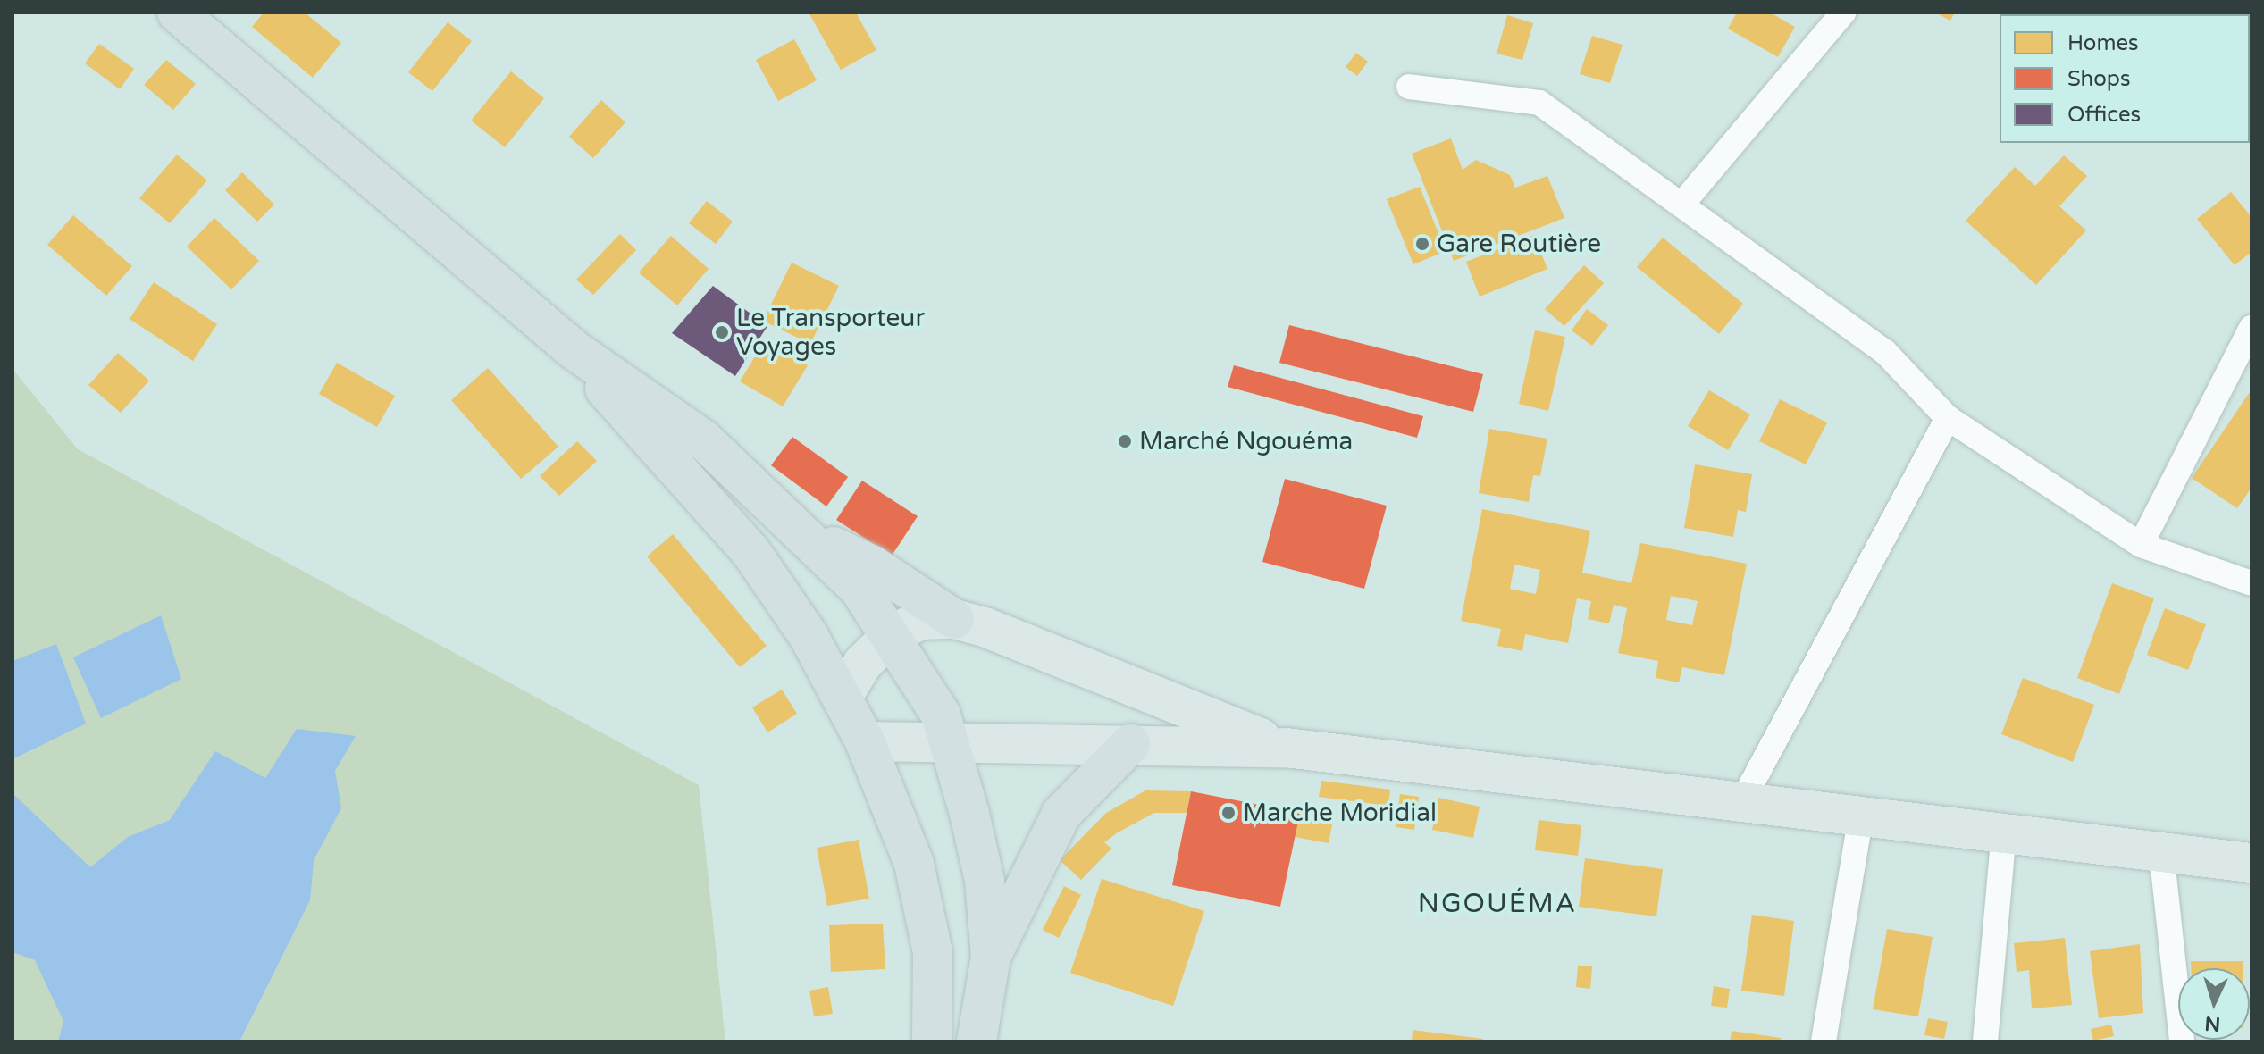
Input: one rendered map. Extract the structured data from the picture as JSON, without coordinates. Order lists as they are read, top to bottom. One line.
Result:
{"districts":["NGOUÉMA"],"places":["Gare Routière","Le Transporteur Voyages","Marché Ngouéma","Marche Moridial"],"legend":["Homes","Shops","Offices"],"north":"bottom"}
